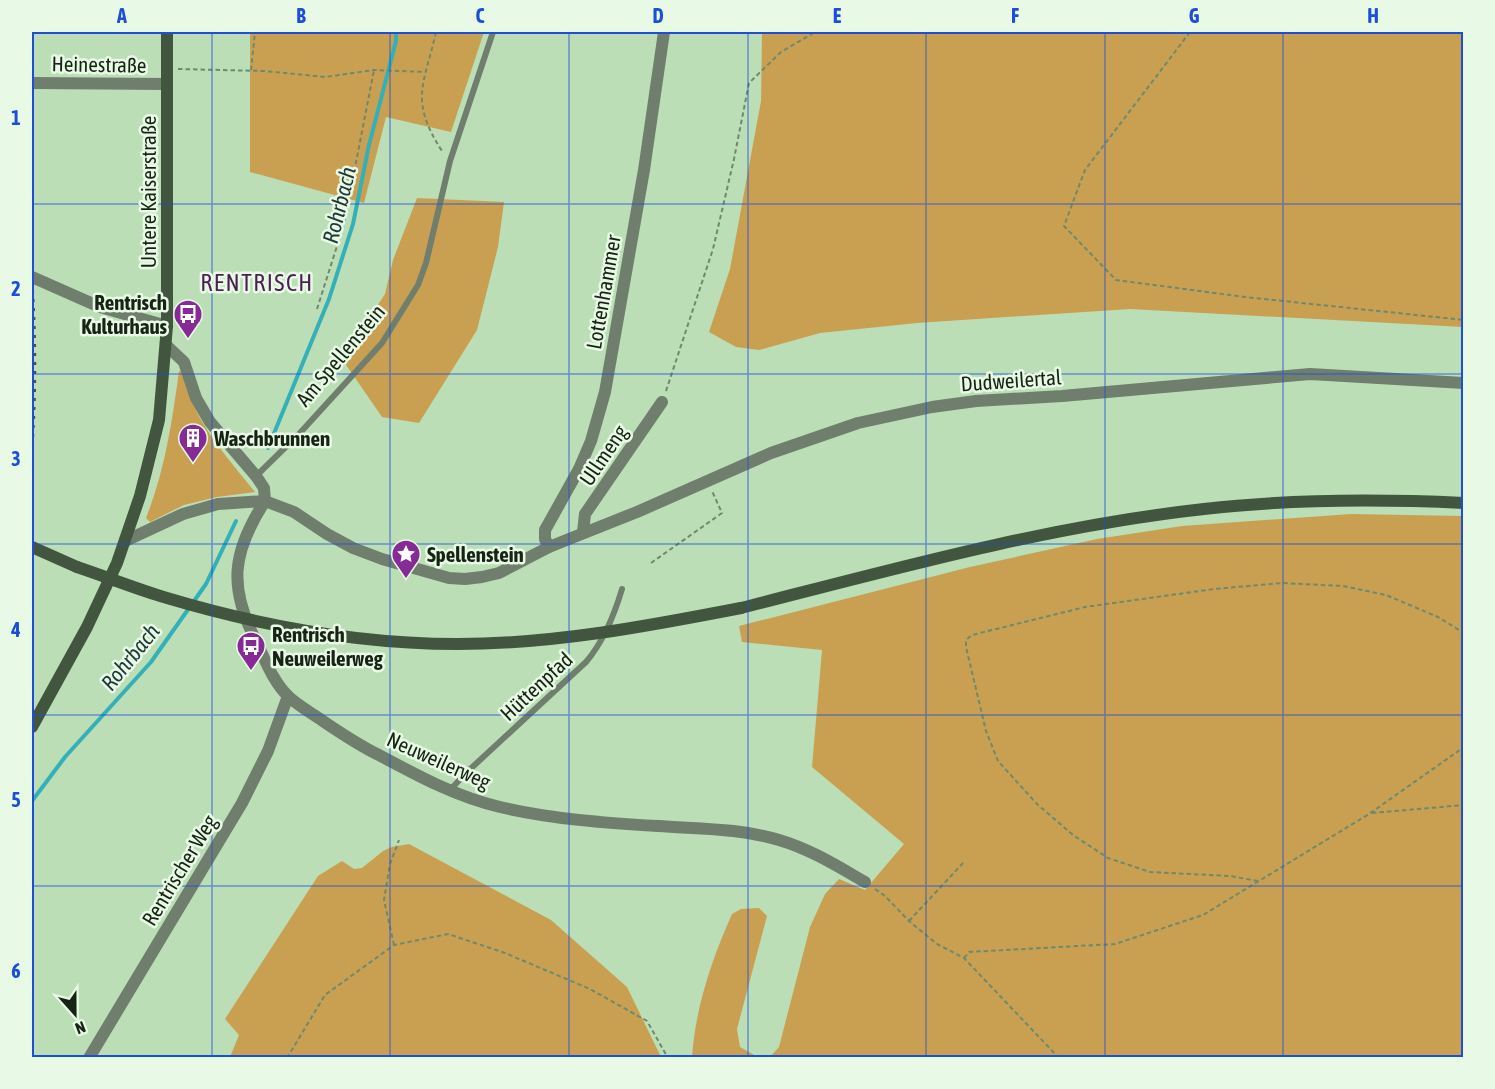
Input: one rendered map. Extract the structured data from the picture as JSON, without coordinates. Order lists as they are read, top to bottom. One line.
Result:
{"streets":{"main road":["Untere Kaiserstraße"],"street":["Heinestraße","Lottenhammer","Dudweilertal","Ullmeng","Neuweilerweg","Rentrischer Weg"],"lane":["Am Spellenstein","Hüttenpfad"]},"crossings":[["Heinestraße","Untere Kaiserstraße"],["Dudweilertal","Ullmeng"],["Hüttenpfad","Neuweilerweg"],["Neuweilerweg","Rentrischer Weg"]],"districts":["RENTRISCH"],"water":["Rohrbach"],"places":{"bus stop":["Rentrisch Kulturhaus","Rentrisch Neuweilerweg"],"building":["Waschbrunnen"],"place":["Spellenstein"]},"north":"bottom","grid":{"columns":["A","B","C","D","E","F","G","H"],"rows":["1","2","3","4","5","6"]}}
